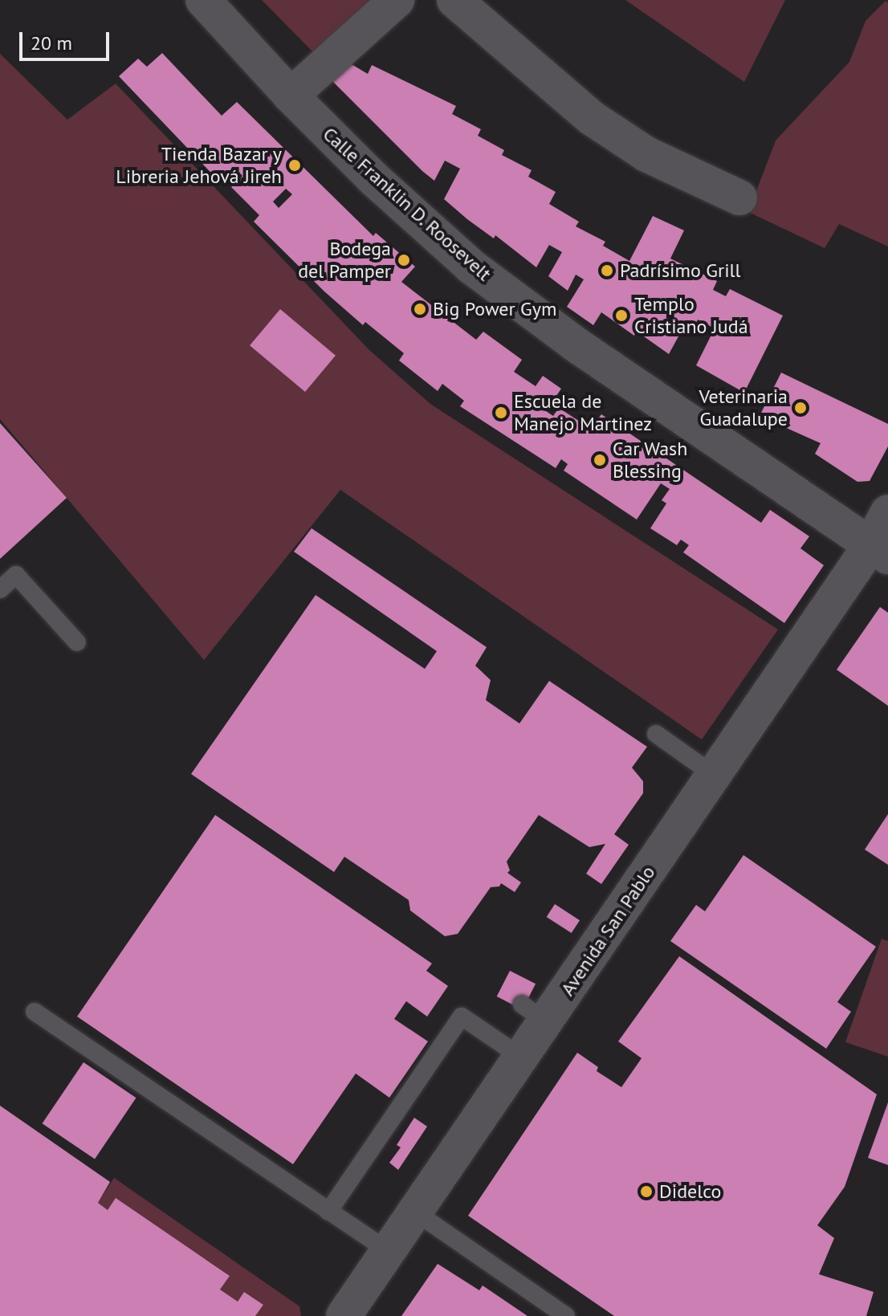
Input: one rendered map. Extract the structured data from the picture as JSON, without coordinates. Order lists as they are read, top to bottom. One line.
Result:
{"streets":{"street":["Calle Franklin D. Roosevelt","Avenida San Pablo"]},"crossings":[["Calle Franklin D. Roosevelt","Avenida San Pablo"]],"places":["Tienda Bazar y Libreria Jehová Jireh","Bodega del Pamper","Padrísimo Grill","Big Power Gym","Templo Cristiano Judá","Veterinaria Guadalupe","Escuela de Manejo Martinez","Car Wash Blessing","Didelco"],"scale_bar":"20 m"}
